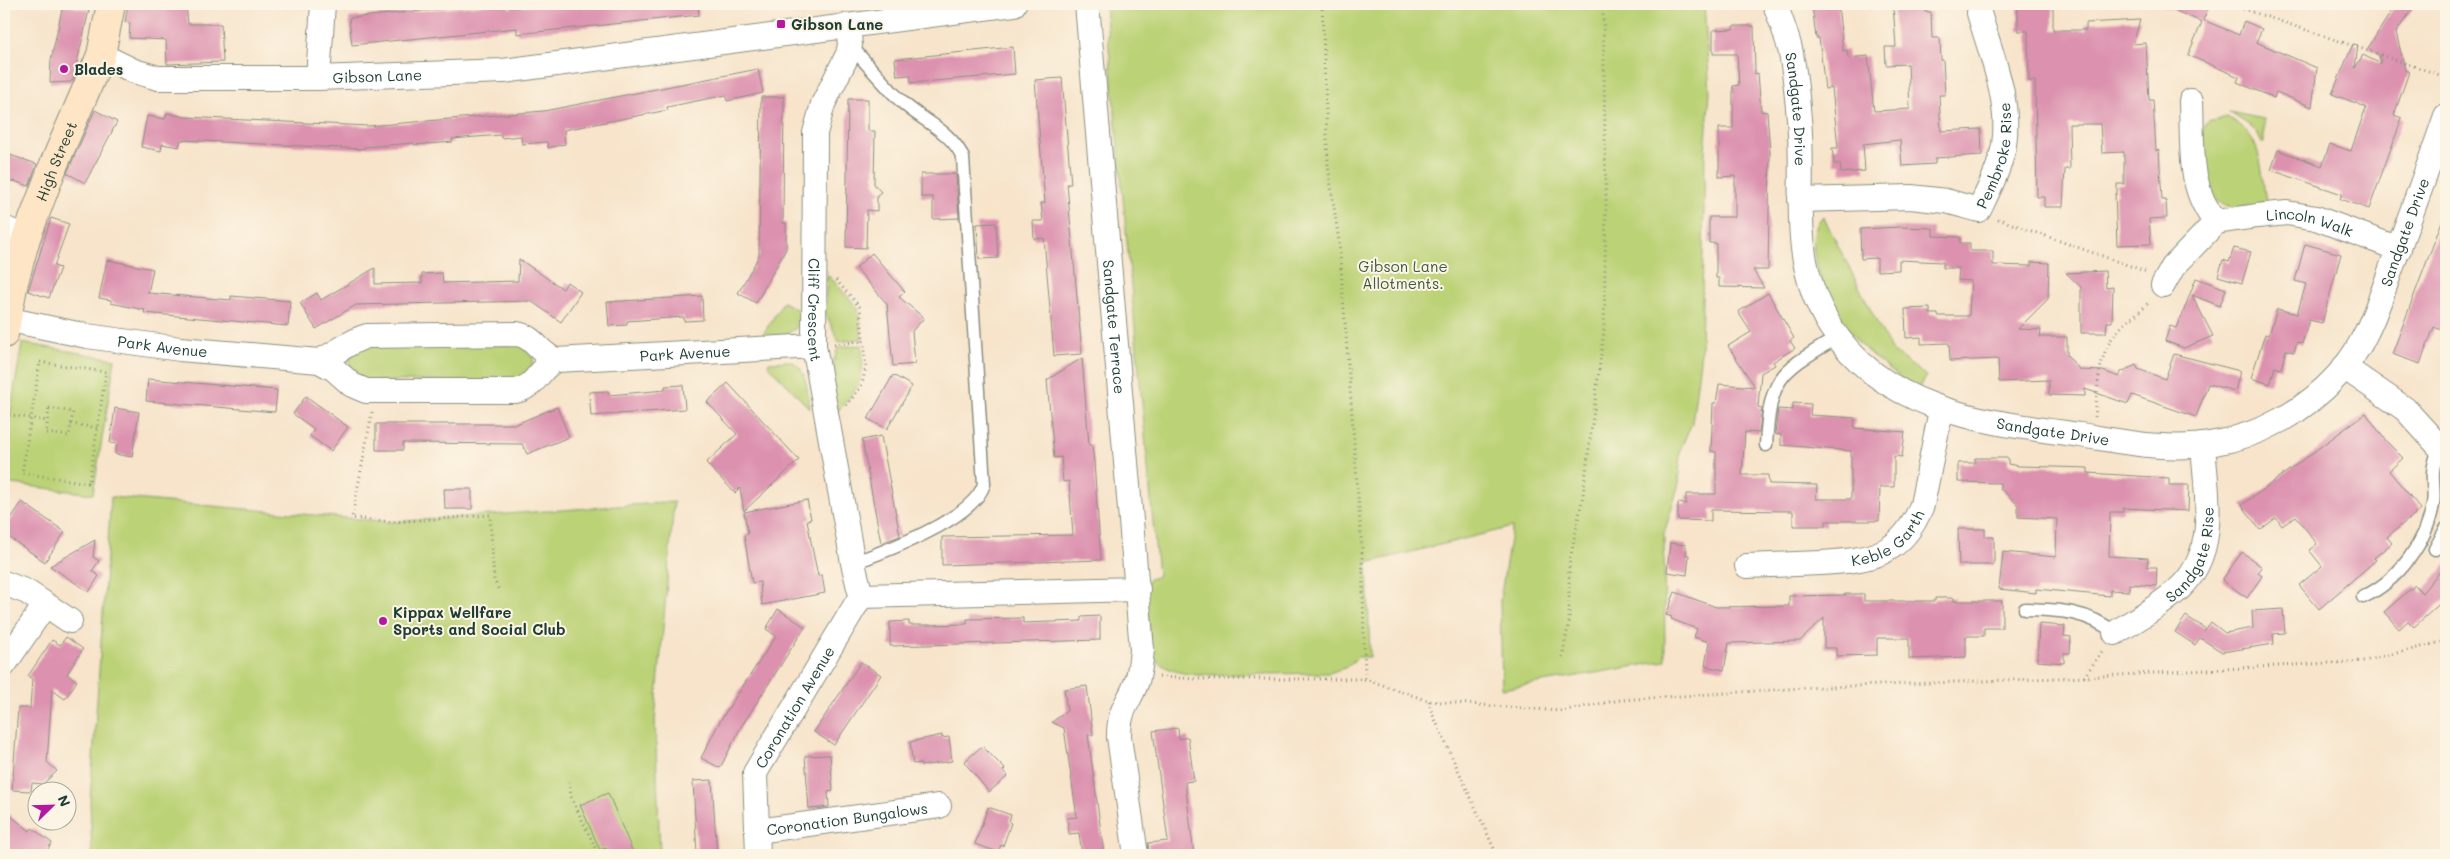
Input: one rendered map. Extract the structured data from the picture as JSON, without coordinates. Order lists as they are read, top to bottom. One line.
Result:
{"streets":{"main road":["High Street"],"street":["Gibson Lane","Sandgate Drive","Pembroke Rise","Lincoln Walk","Cliff Crescent","Sandgate Terrace","Park Avenue","Keble Garth","Sandgate Rise","Coronation Avenue","Coronation Bungalows"]},"crossings":[["Gibson Lane","High Street"],["Gibson Lane","Cliff Crescent"],["Sandgate Drive","Pembroke Rise"],["Sandgate Drive","Lincoln Walk"],["Sandgate Drive","Keble Garth"],["Sandgate Drive","Sandgate Rise"],["High Street","Park Avenue"],["Cliff Crescent","Park Avenue"],["Cliff Crescent","Coronation Avenue"],["Coronation Avenue","Coronation Bungalows"]],"parks":["Gibson Lane Allotments."],"places":{"transit":["Gibson Lane"],"other":["Blades","Kippax Wellfare Sports and Social Club"]},"north":"top right"}
